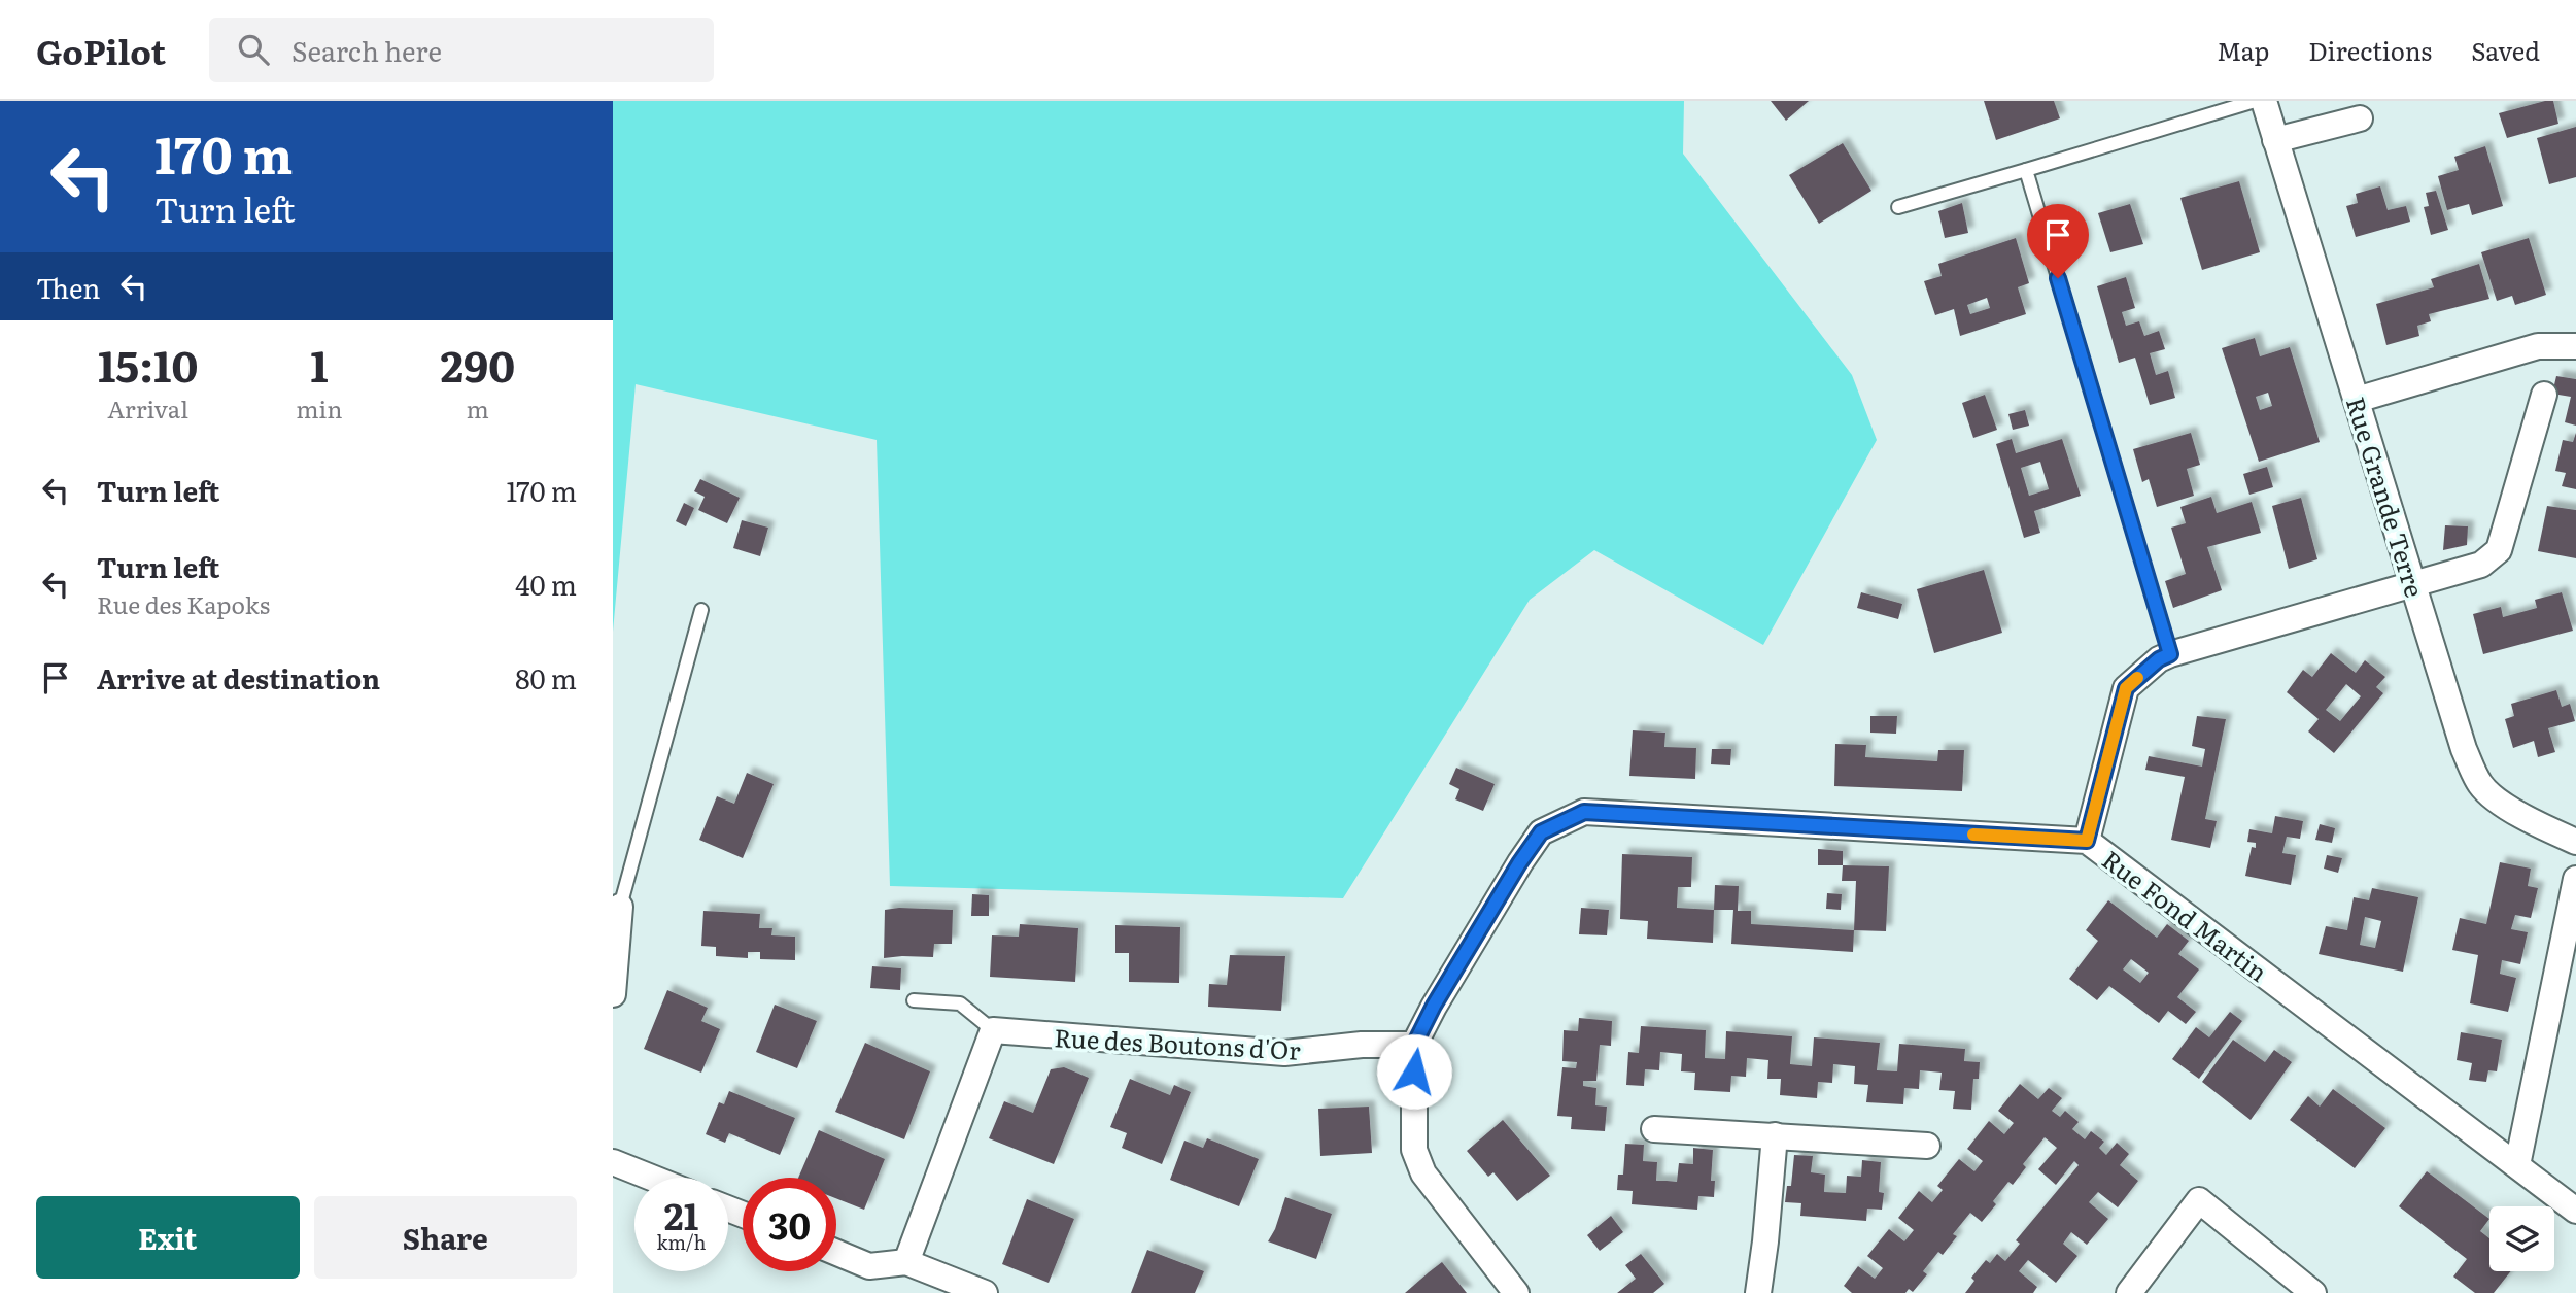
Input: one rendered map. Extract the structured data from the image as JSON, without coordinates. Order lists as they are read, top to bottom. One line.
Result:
{"streets":{"street":["Rue Grande Terre","Rue Fond Martin","Rue des Boutons d'Or"]},"crossings":[["Rue Fond Martin","Rue des Boutons d'Or"]],"page":{"header":"GoPilot","search":"Search here","nav":["Map","Directions","Saved"],"turn":["170 m","Turn left"],"then":"Then","eta":["15:10","Arrival","1","min","290","m"],"list":[{"name":"Turn left","value":"170 m"},{"name":"Turn left","note":"Rue des Kapoks","value":"40 m"},{"name":"Arrive at destination","value":"80 m"}],"speed":"21 km/h","limit":"30","buttons":["Exit","Share"]}}
